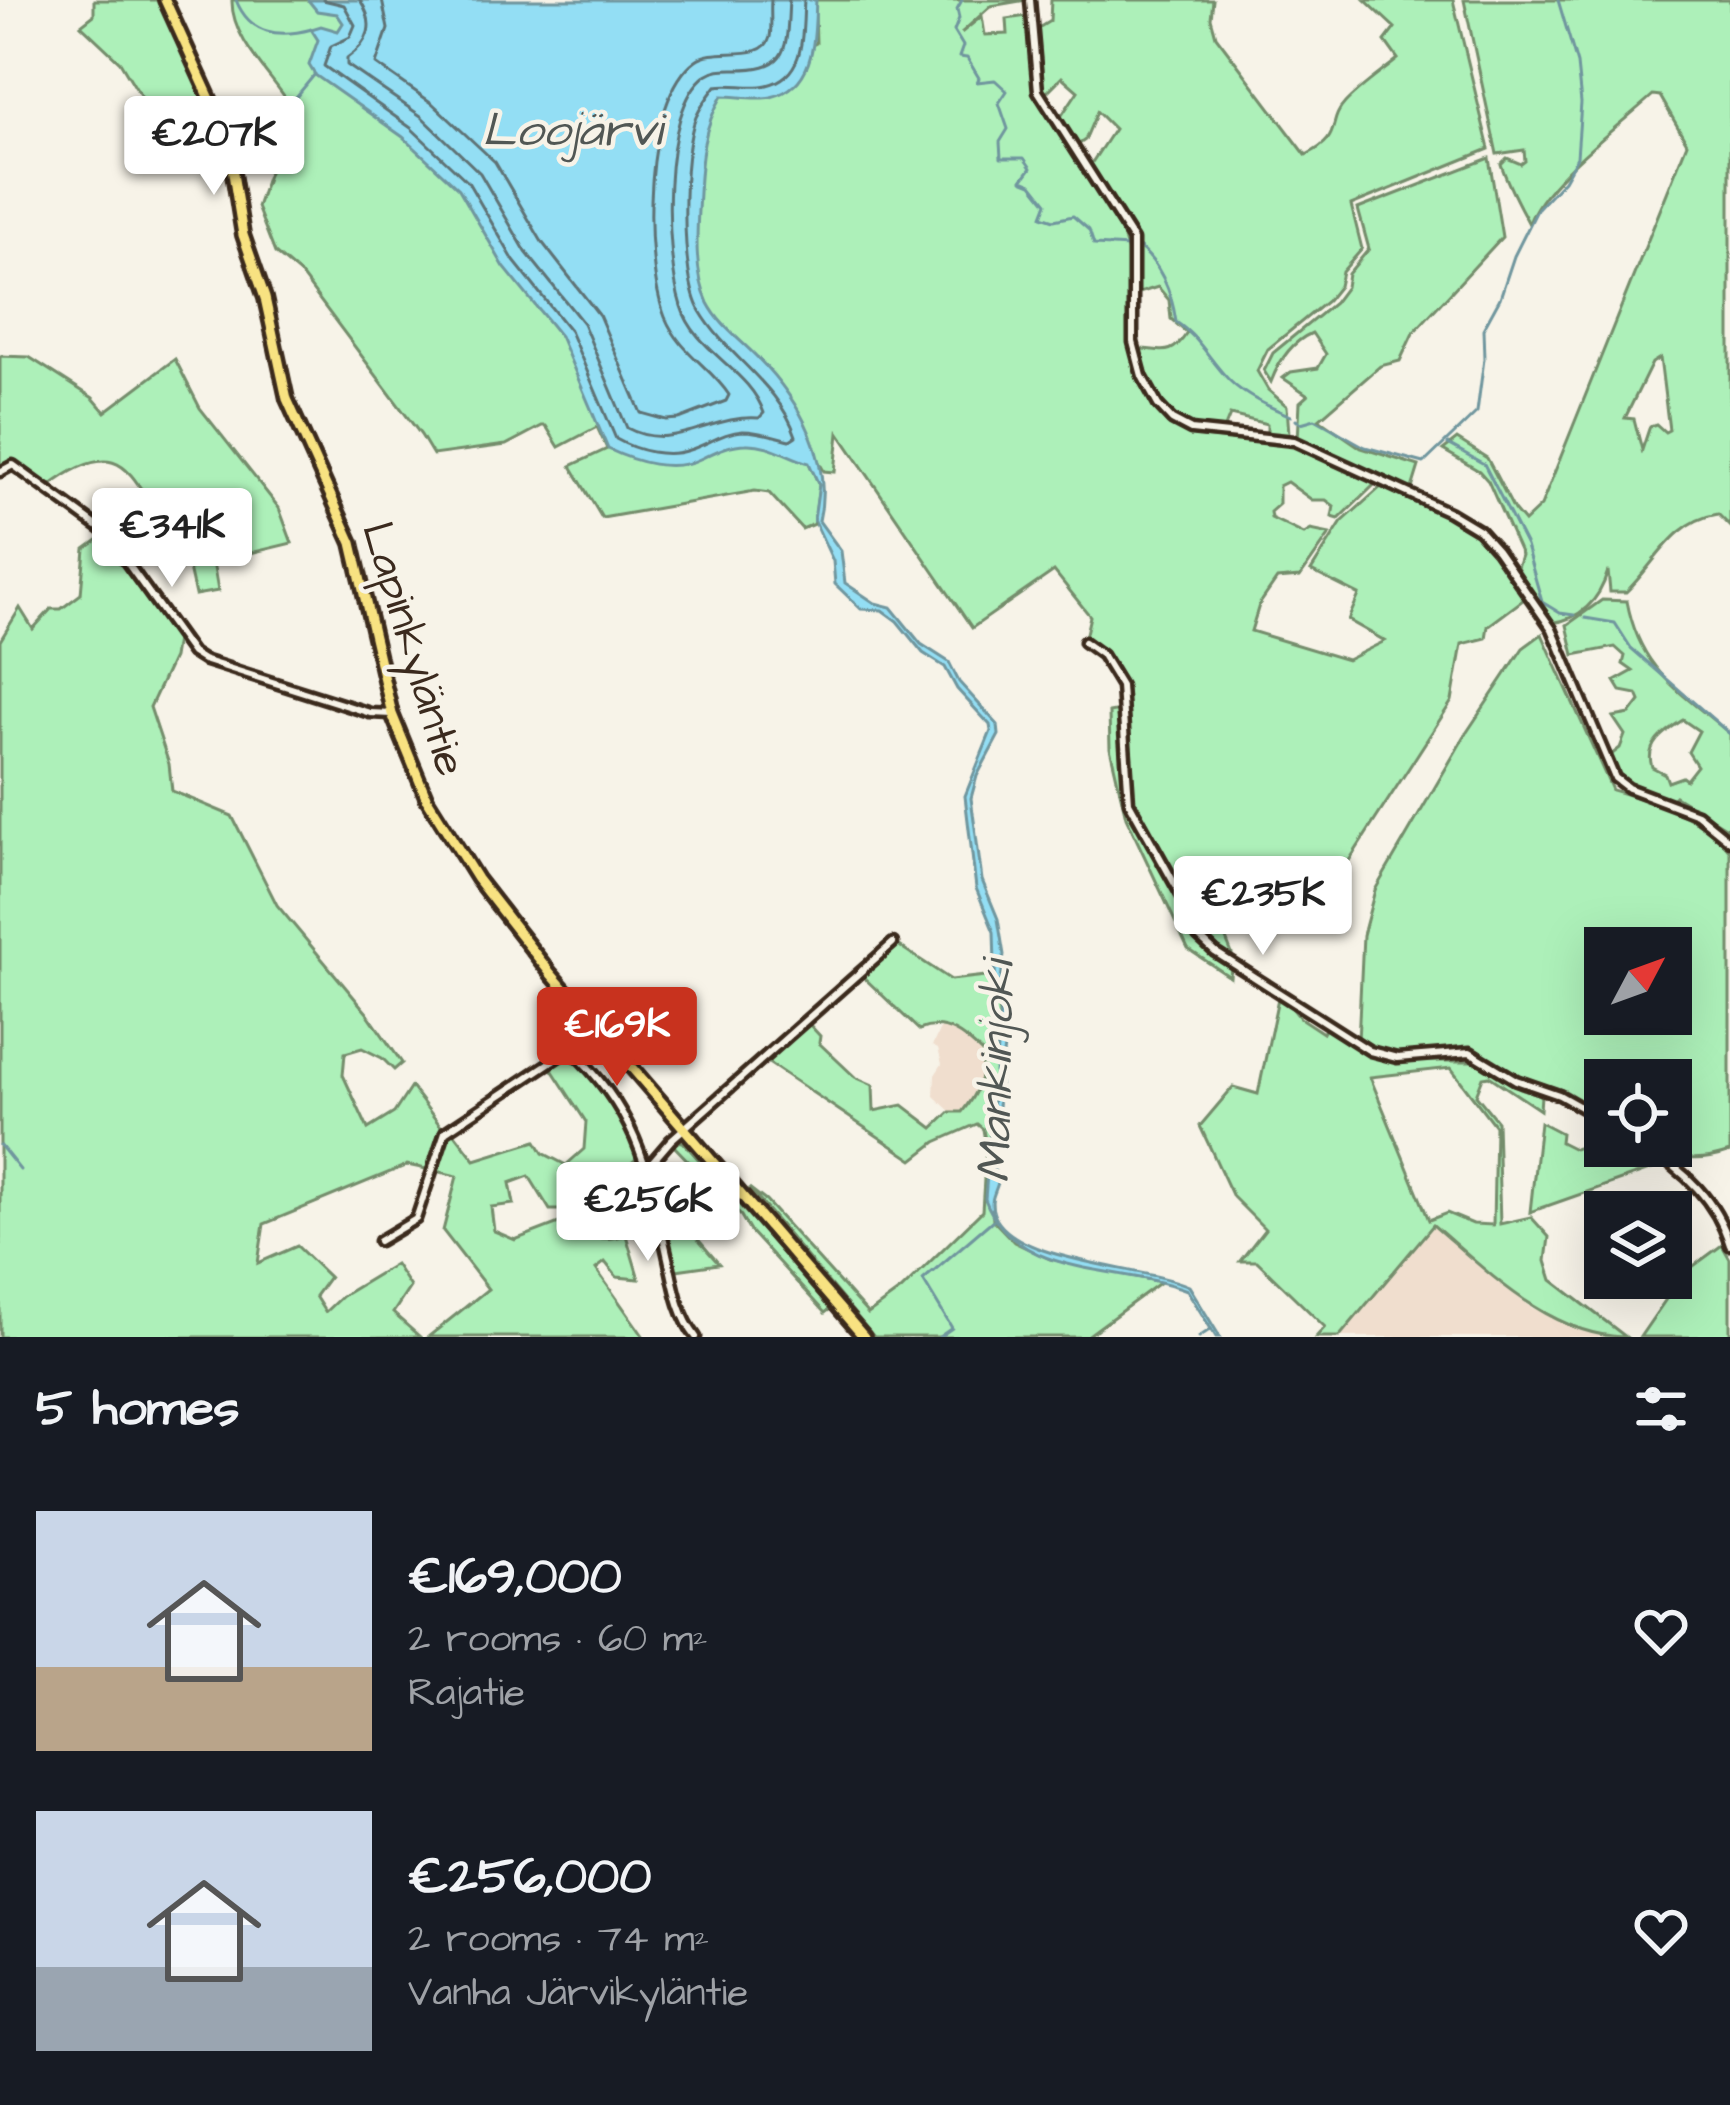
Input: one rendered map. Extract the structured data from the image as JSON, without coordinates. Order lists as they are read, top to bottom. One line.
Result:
{"streets":{"main road":["Lapinkyläntie"]},"water":["Loojärvi","Mankinjoki"],"north":"top right","page":{"price":["€207K","€341K","€235K","€169K","€256K"],"heading":"5 homes","list":[{"name":"€169,000","note":"2 rooms · 60 m² · Rajatie"},{"name":"€256,000","note":"2 rooms · 74 m² · Vanha Järvikyläntie"}]}}
